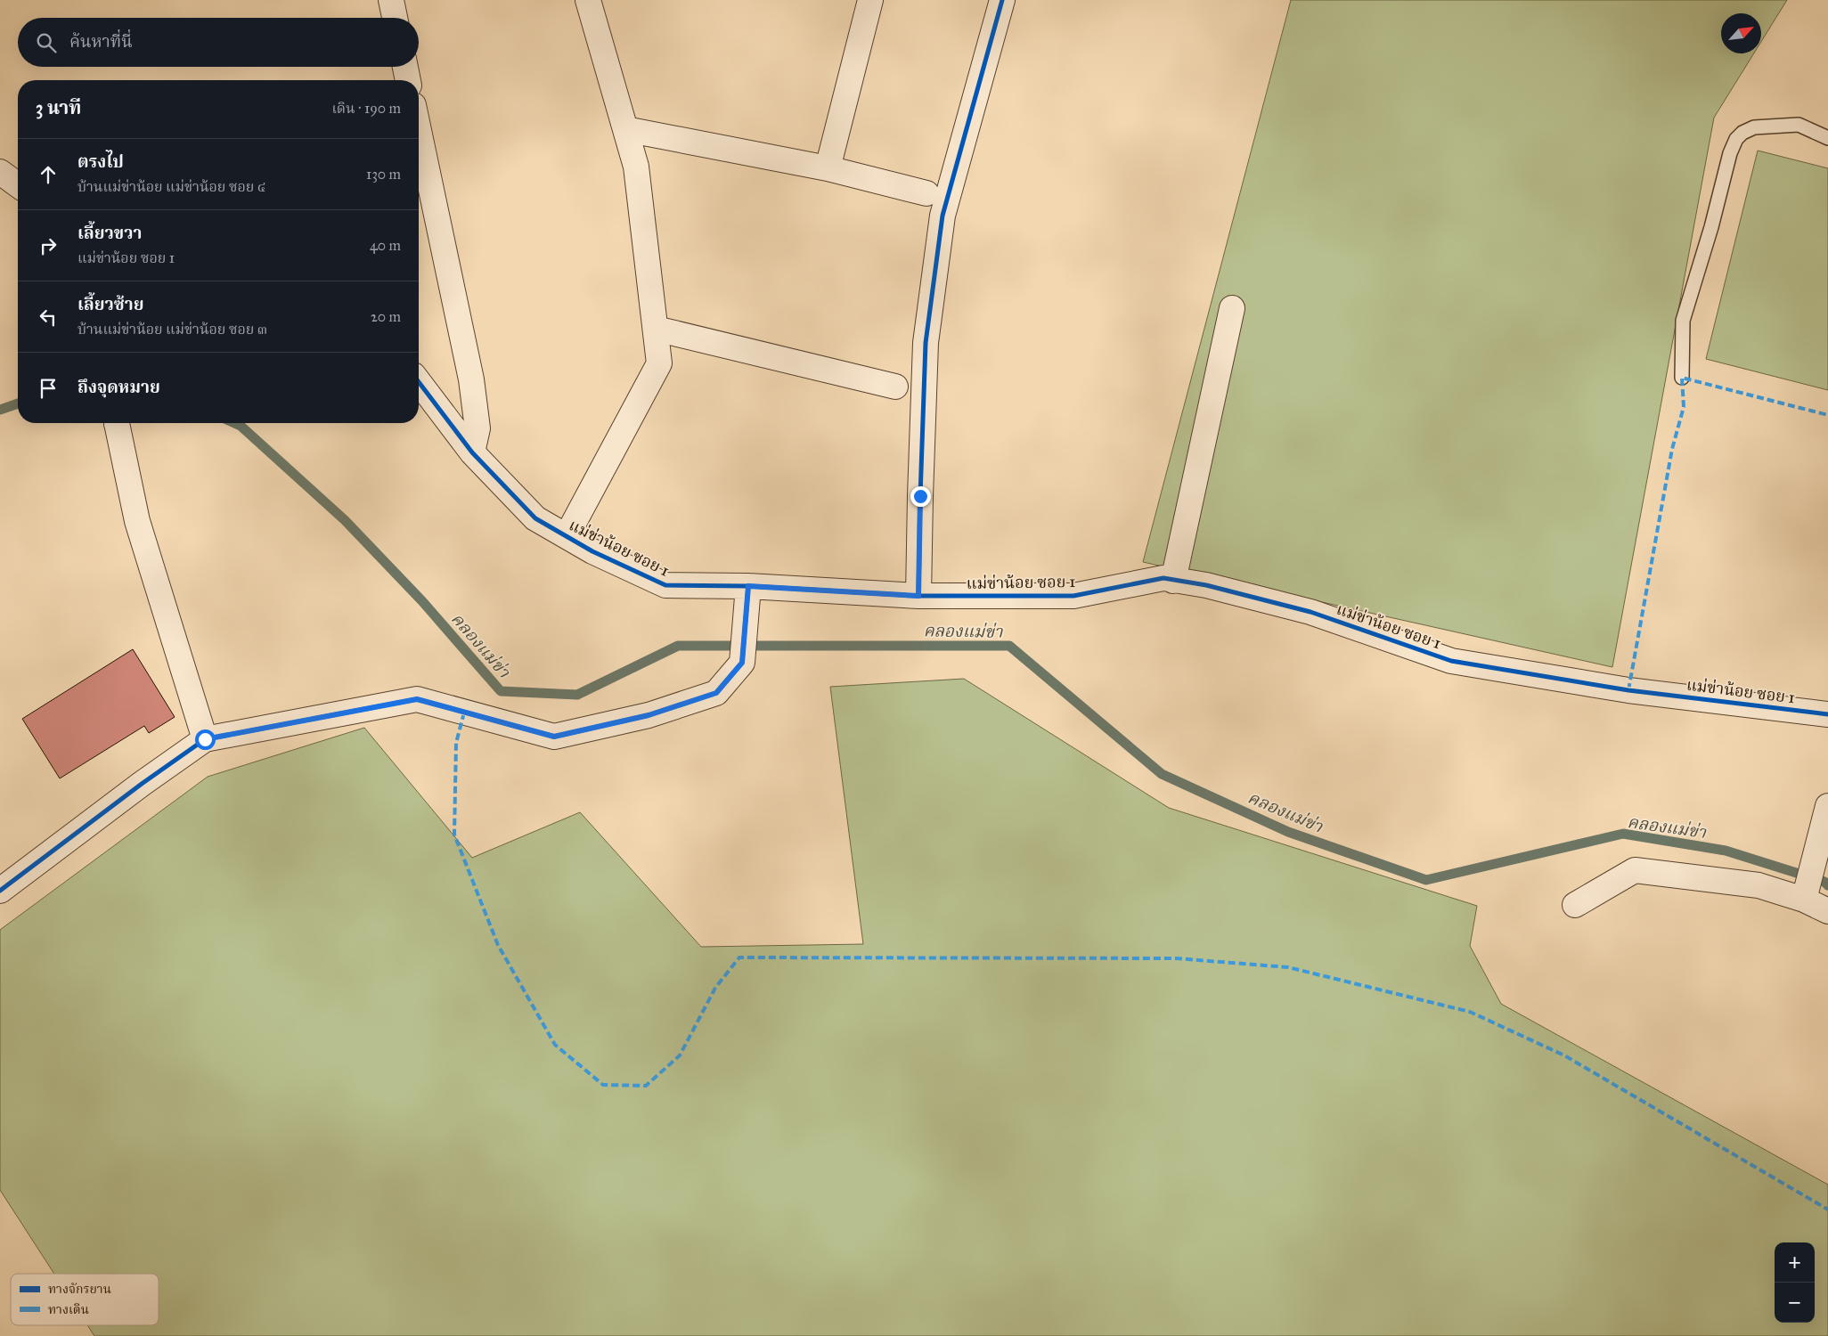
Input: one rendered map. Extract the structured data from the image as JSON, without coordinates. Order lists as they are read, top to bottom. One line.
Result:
{"streets":{"street":["แม่ข่าน้อย ซอย 1"]},"water":["คลองแม่ข่า"],"legend":["ทางจักรยาน","ทางเดิน"],"north":"top right","page":{"search":"ค้นหาที่นี่","heading":["3 นาที","เดิน · 190 m"],"list":[["ตรงไป","บ้านแม่ข่าน้อย แม่ข่าน้อย ซอย ๔","130 m"],["เลี้ยวขวา","แม่ข่าน้อย ซอย 1","40 m"],["เลี้ยวซ้าย","บ้านแม่ข่าน้อย แม่ข่าน้อย ซอย ๓","20 m"],"ถึงจุดหมาย"],"map_buttons":["+","−"]}}
